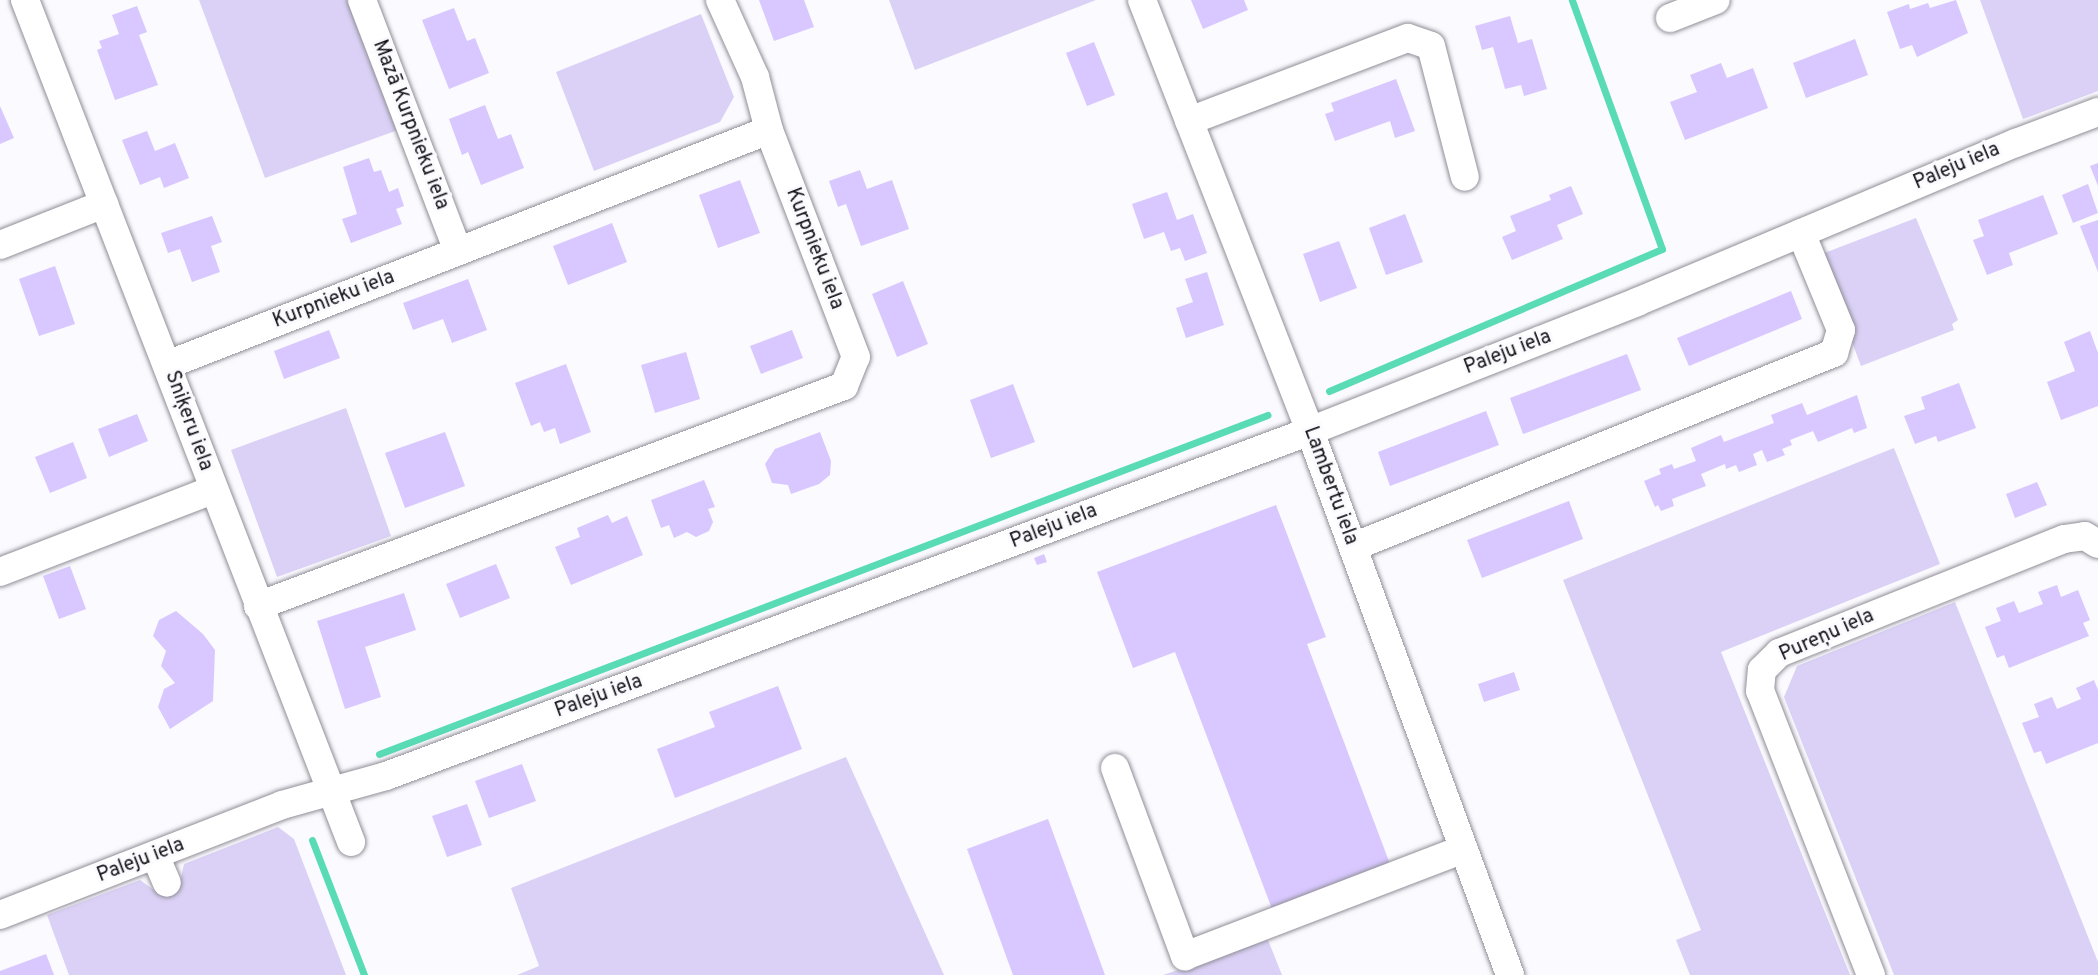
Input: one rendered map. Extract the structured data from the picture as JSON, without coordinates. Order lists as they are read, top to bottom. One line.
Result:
{"streets":{"street":["Mazā Kurpnieku iela","Paleju iela","Kurpnieku iela","Sniķeru iela","Lambertu iela","Pureņu iela"]},"crossings":[["Mazā Kurpnieku iela","Kurpnieku iela"],["Paleju iela","Sniķeru iela"],["Paleju iela","Lambertu iela"],["Kurpnieku iela","Sniķeru iela"]]}
